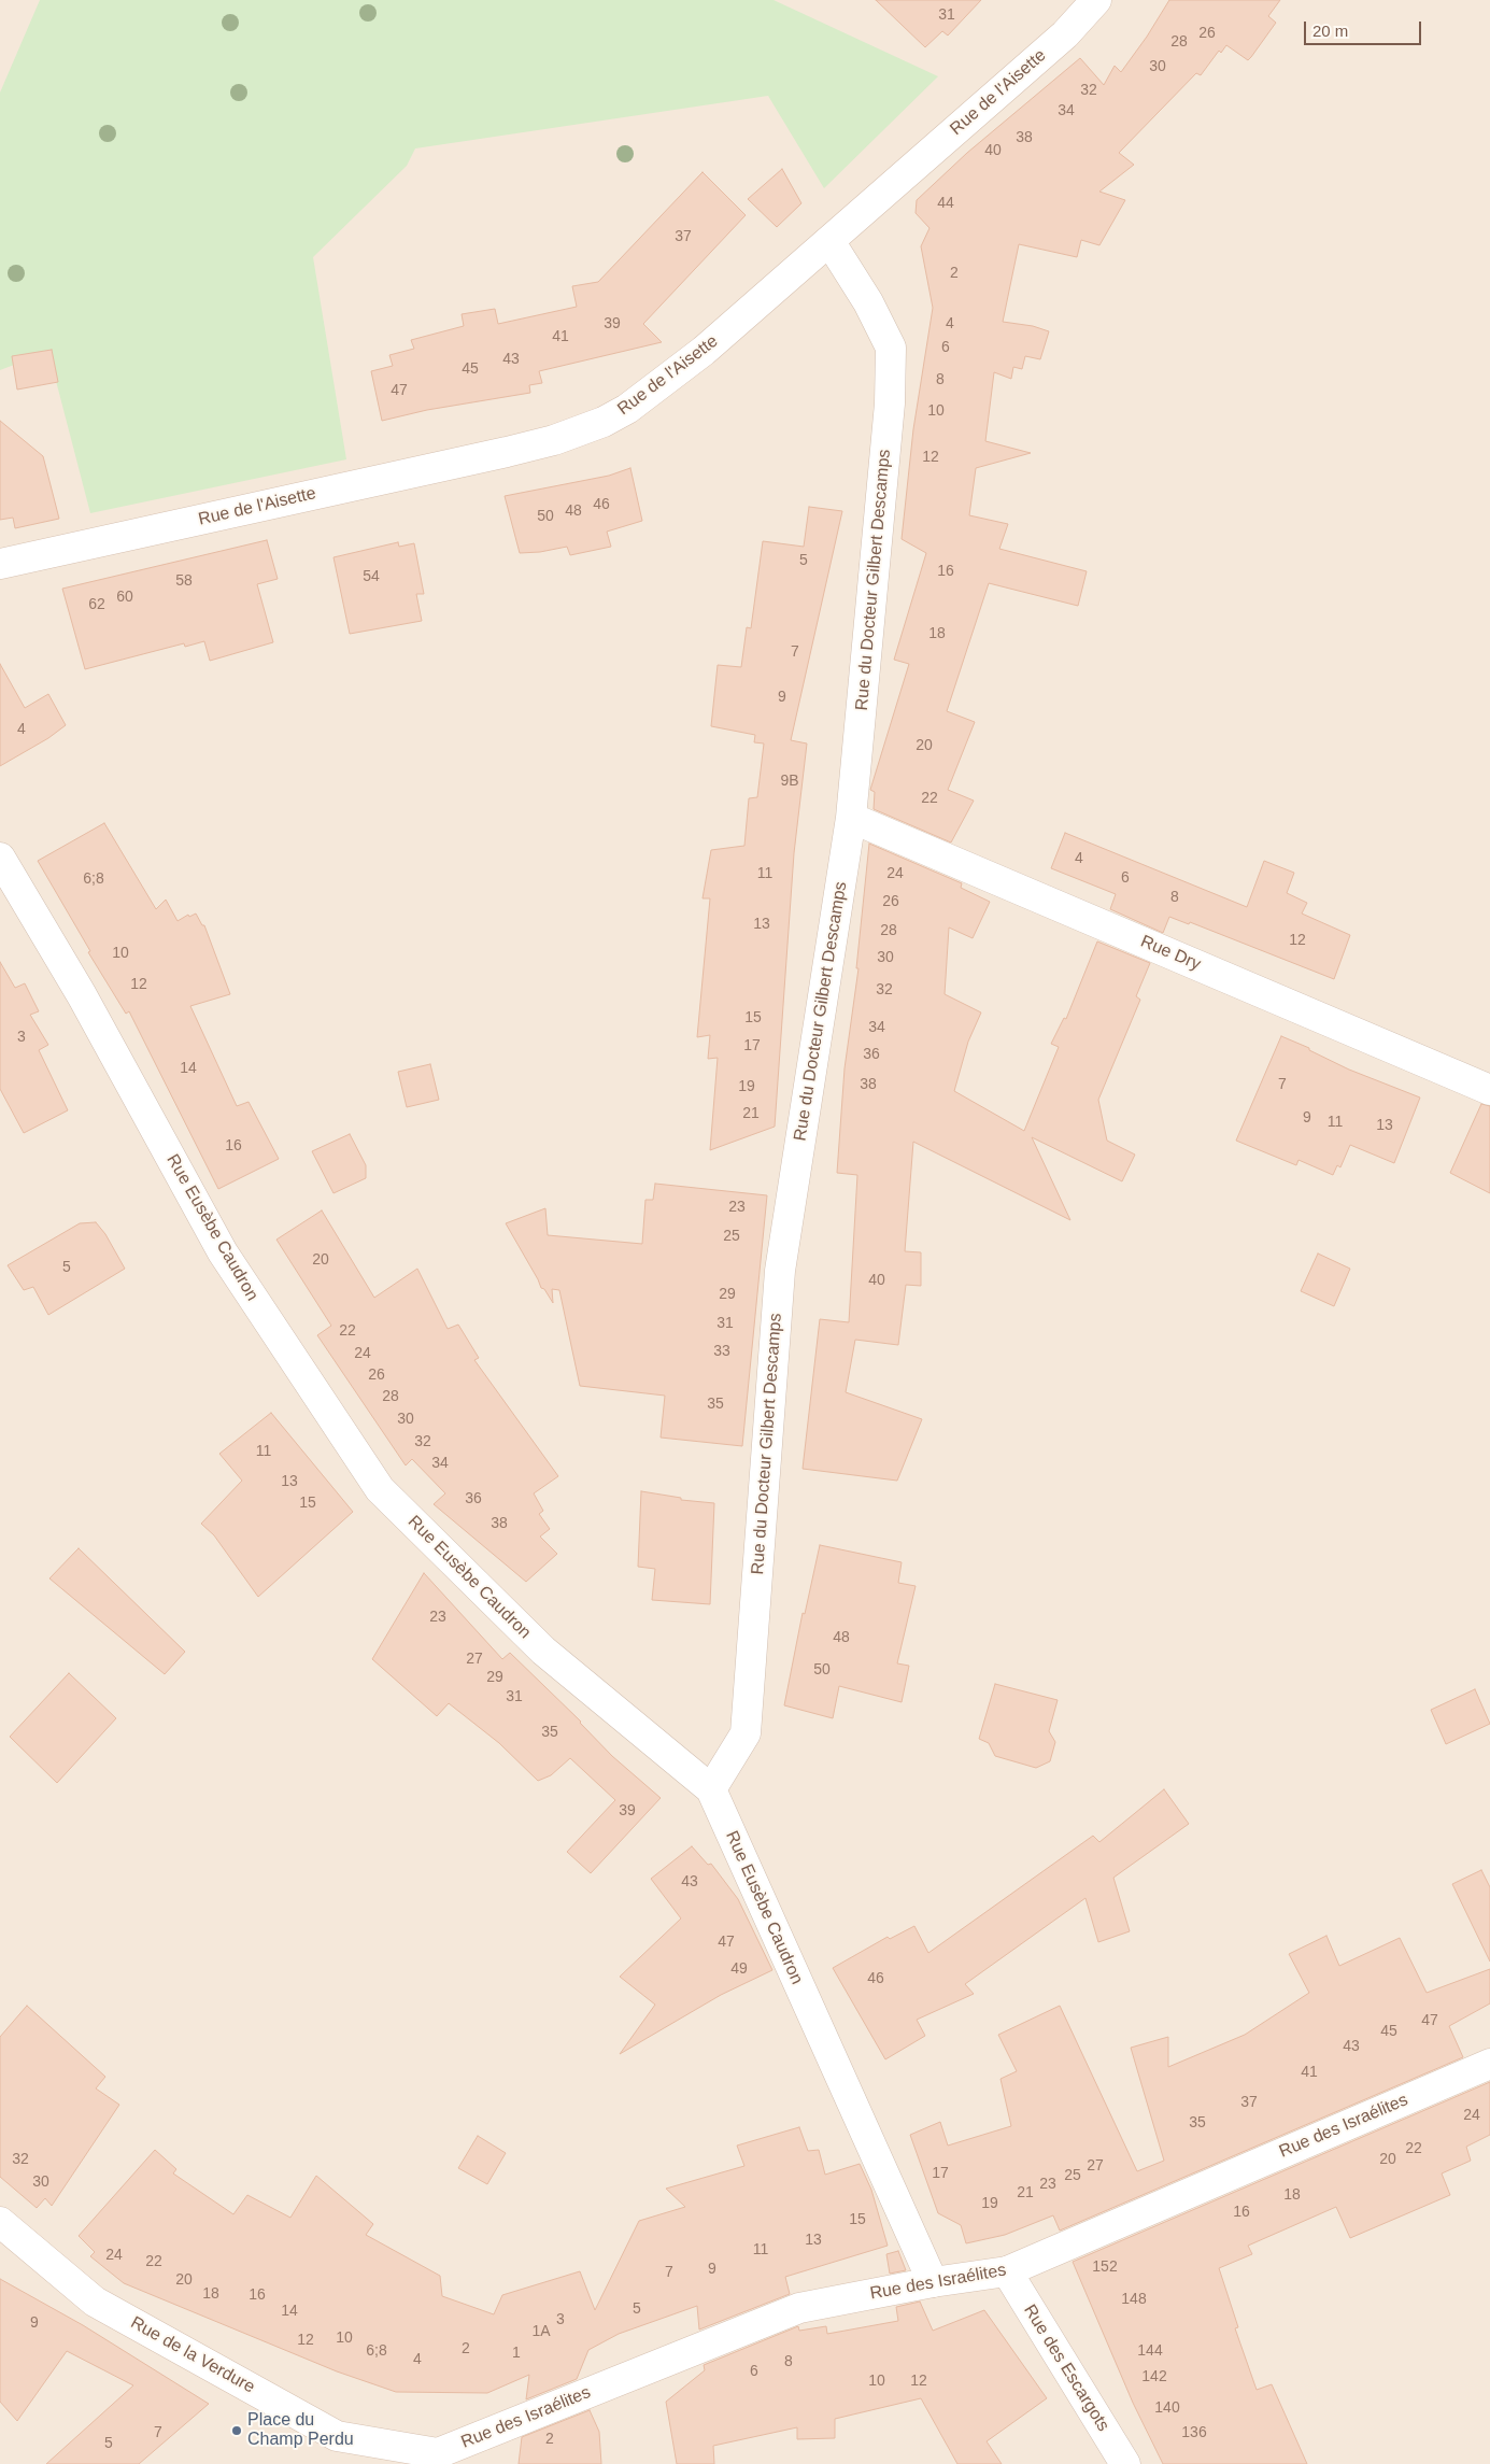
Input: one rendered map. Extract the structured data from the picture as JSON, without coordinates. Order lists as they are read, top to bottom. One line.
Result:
{"streets":{"street":["Rue de l'Aisette","Rue du Docteur Gilbert Descamps","Rue Dry","Rue Eusèbe Caudron","Rue des Israélites","Rue de la Verdure","Rue des Escargots"]},"crossings":[["Rue de l'Aisette","Rue du Docteur Gilbert Descamps"],["Rue du Docteur Gilbert Descamps","Rue Dry"],["Rue du Docteur Gilbert Descamps","Rue Eusèbe Caudron"],["Rue Eusèbe Caudron","Rue des Israélites"],["Rue des Israélites","Rue de la Verdure"],["Rue des Israélites","Rue des Escargots"]],"places":["Place du Champ Perdu"],"house_numbers":["31","26","28","30","32","34","38","40","44","37","2","39","4","41","6","43","45","8","47","10","12","46","48","50","5","16","54","58","60","62","18","7","9","4","20","9B","22","4","11","24","6","6;8","8","26","13","28","12","10","30","12","32","15","34","3","17","36","14","38","7","19","21","9","11","13","16","23","25","20","5","40","29","31","22","33","24","26","28","35","30","32","11","34","13","36","15","38","23","48","27","50","29","31","35","39","43","47","49","46","47","45","43","41","37","24","35","22","32","20","27","17","25","30","23","21","18","19","16","15","13","11","24","22","152","9","7","20","18","16","148","5","14","3","9","1A","10","12","2","6;8","144","1","4","8","6","142","10","12","140","7","136","2","5"],"scale_bar":"20 m"}
